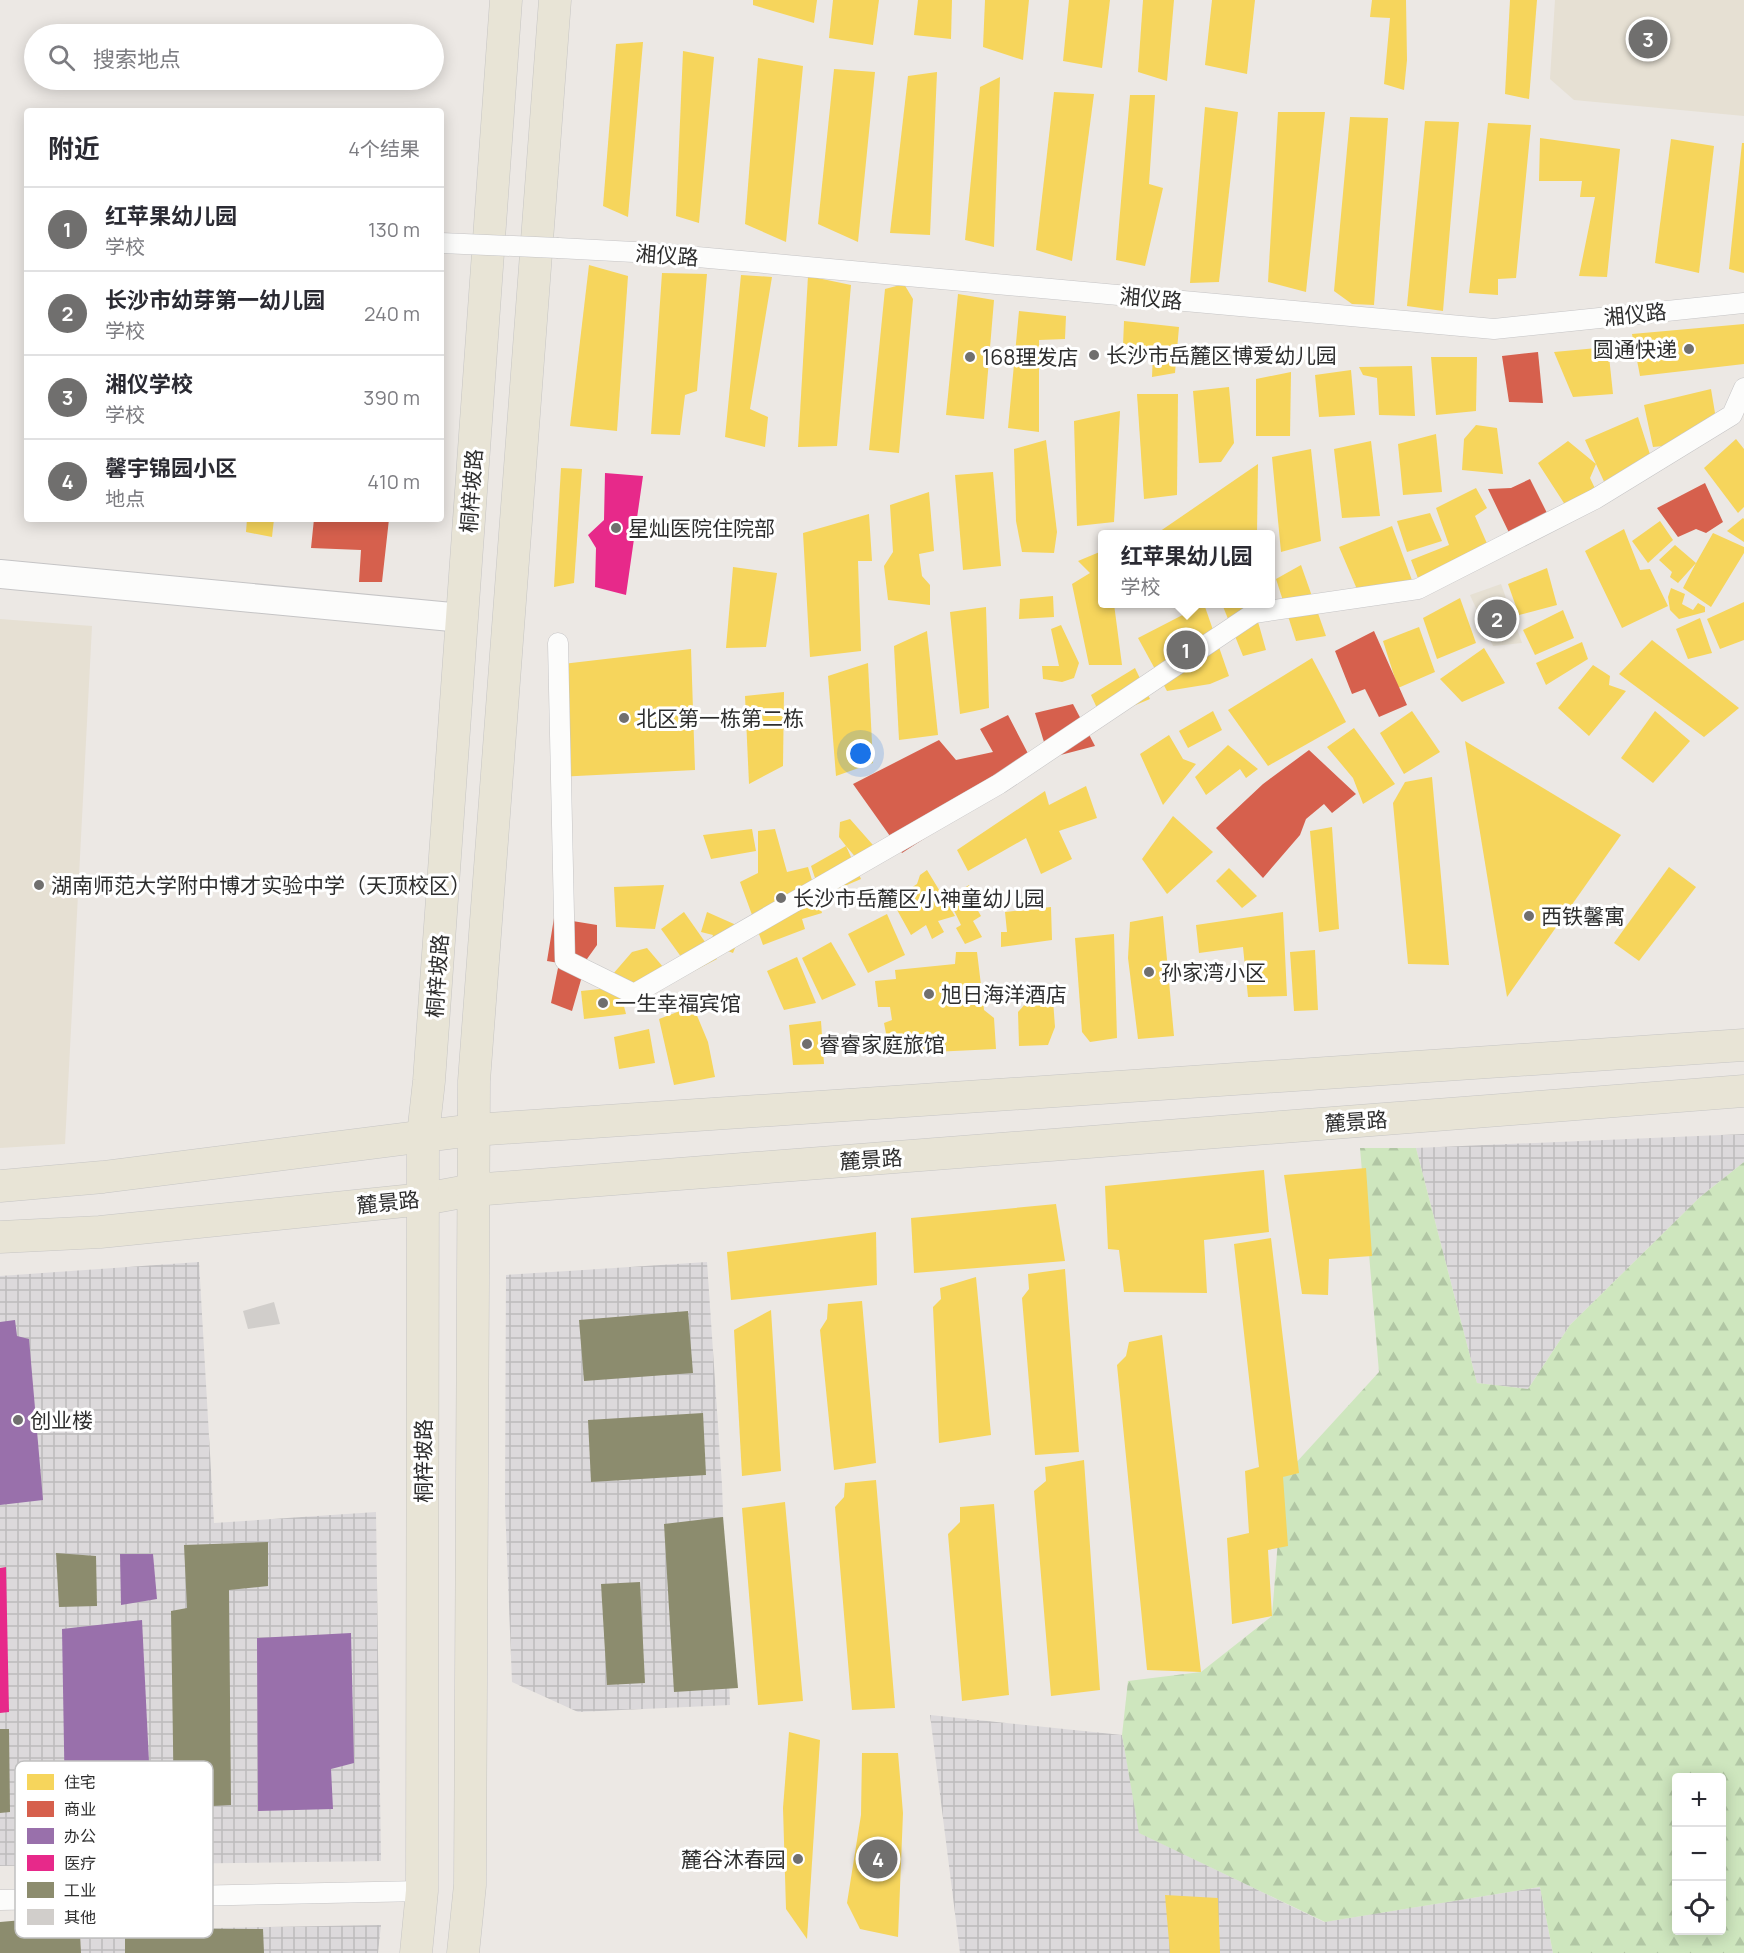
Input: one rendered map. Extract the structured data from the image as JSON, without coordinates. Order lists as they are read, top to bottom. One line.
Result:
{"streets":{"main road":["桐梓坡路","麓景路"],"street":["湘仪路"]},"crossings":[["桐梓坡路","麓景路"]],"places":["圆通快递","长沙市岳麓区博爱幼儿园","168理发店","星灿医院住院部","北区第一栋第二栋","湖南师范大学附中博才实验中学（天顶校区）","长沙市岳麓区小神童幼儿园","西铁馨寓","孙家湾小区","旭日海洋酒店","一生幸福宾馆","睿睿家庭旅馆","创业楼","麓谷沐春园"],"legend":["住宅","商业","办公","医疗","工业","其他"],"page":{"pins":["3","2","1","4"],"search":"搜索地点","heading":["附近","4个结果"],"list":[{"mark":"1","name":"红苹果幼儿园","note":"学校","value":"130 m"},{"mark":"2","name":"长沙市幼芽第一幼儿园","note":"学校","value":"240 m"},{"mark":"3","name":"湘仪学校","note":"学校","value":"390 m"},{"mark":"4","name":"馨宇锦园小区","note":"地点","value":"410 m"}],"popup":["红苹果幼儿园","学校"],"map_buttons":["+","−"]}}
